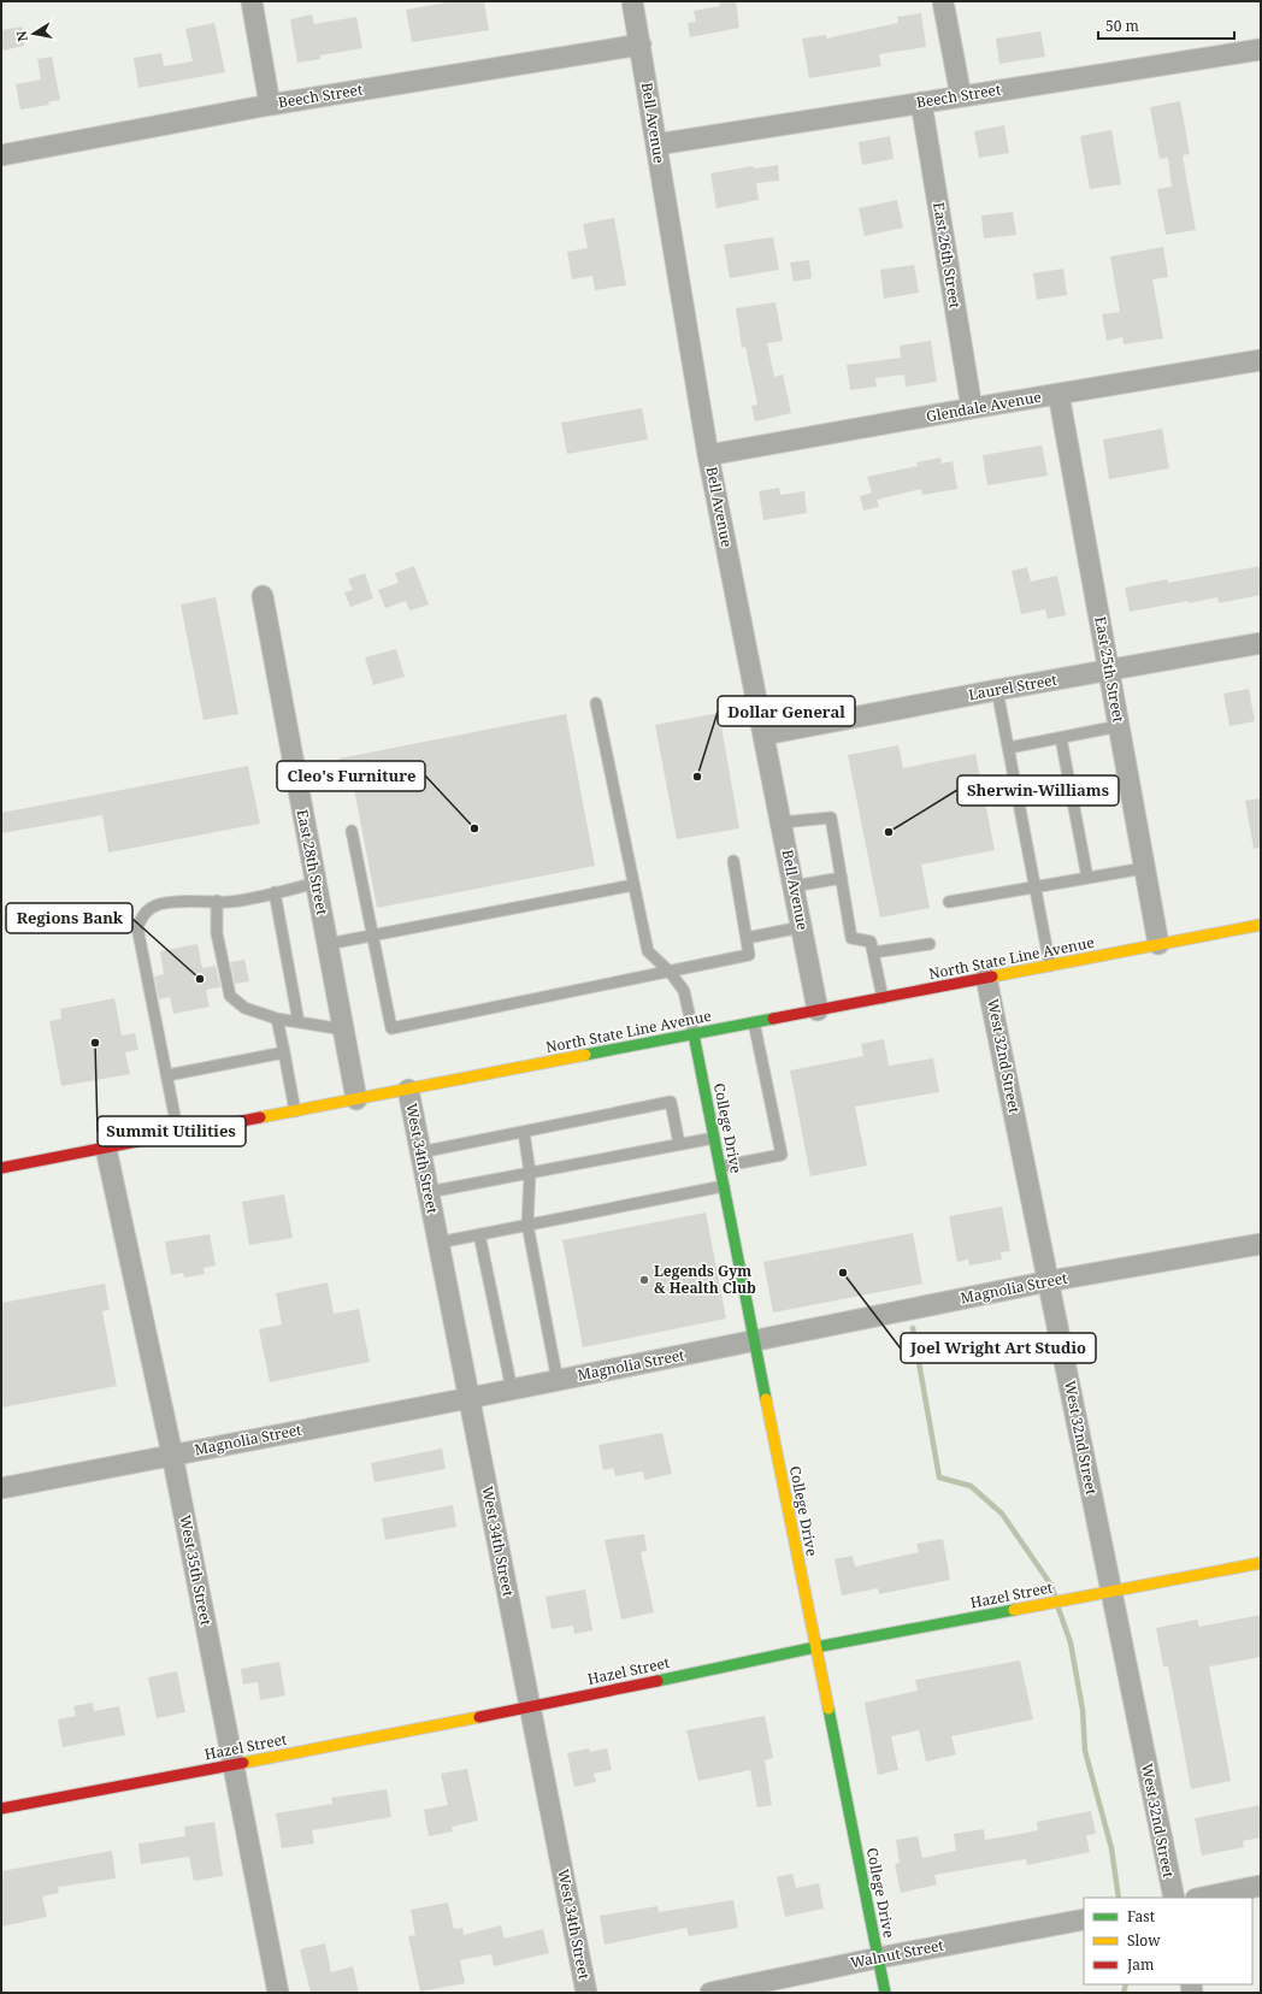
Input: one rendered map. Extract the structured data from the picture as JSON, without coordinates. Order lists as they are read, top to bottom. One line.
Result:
{"streets":{"street":["Beech Street","Bell Avenue","East 26th Street","Glendale Avenue","East 25th Street","Laurel Street","East 28th Street","North State Line Avenue","West 32nd Street","College Drive","West 34th Street","Magnolia Street","West 35th Street","Hazel Street","Walnut Street"]},"crossings":[["Beech Street","Bell Avenue"],["Beech Street","East 26th Street"],["Bell Avenue","Glendale Avenue"],["Bell Avenue","Laurel Street"],["Bell Avenue","North State Line Avenue"],["East 26th Street","Glendale Avenue"],["Glendale Avenue","East 25th Street"],["East 25th Street","Laurel Street"],["East 25th Street","North State Line Avenue"],["East 28th Street","North State Line Avenue"],["North State Line Avenue","West 32nd Street"],["North State Line Avenue","College Drive"],["North State Line Avenue","West 34th Street"],["North State Line Avenue","West 35th Street"],["West 32nd Street","Magnolia Street"],["West 32nd Street","Hazel Street"],["College Drive","Magnolia Street"],["College Drive","Hazel Street"],["College Drive","Walnut Street"],["West 34th Street","Magnolia Street"],["West 34th Street","Hazel Street"],["Magnolia Street","West 35th Street"],["West 35th Street","Hazel Street"]],"places":["Dollar General","Cleo's Furniture","Sherwin-Williams","Regions Bank","Summit Utilities","Joel Wright Art Studio","Legends Gym & Health Club"],"legend":["Fast","Slow","Jam"],"scale_bar":"50 m","north":"left"}
